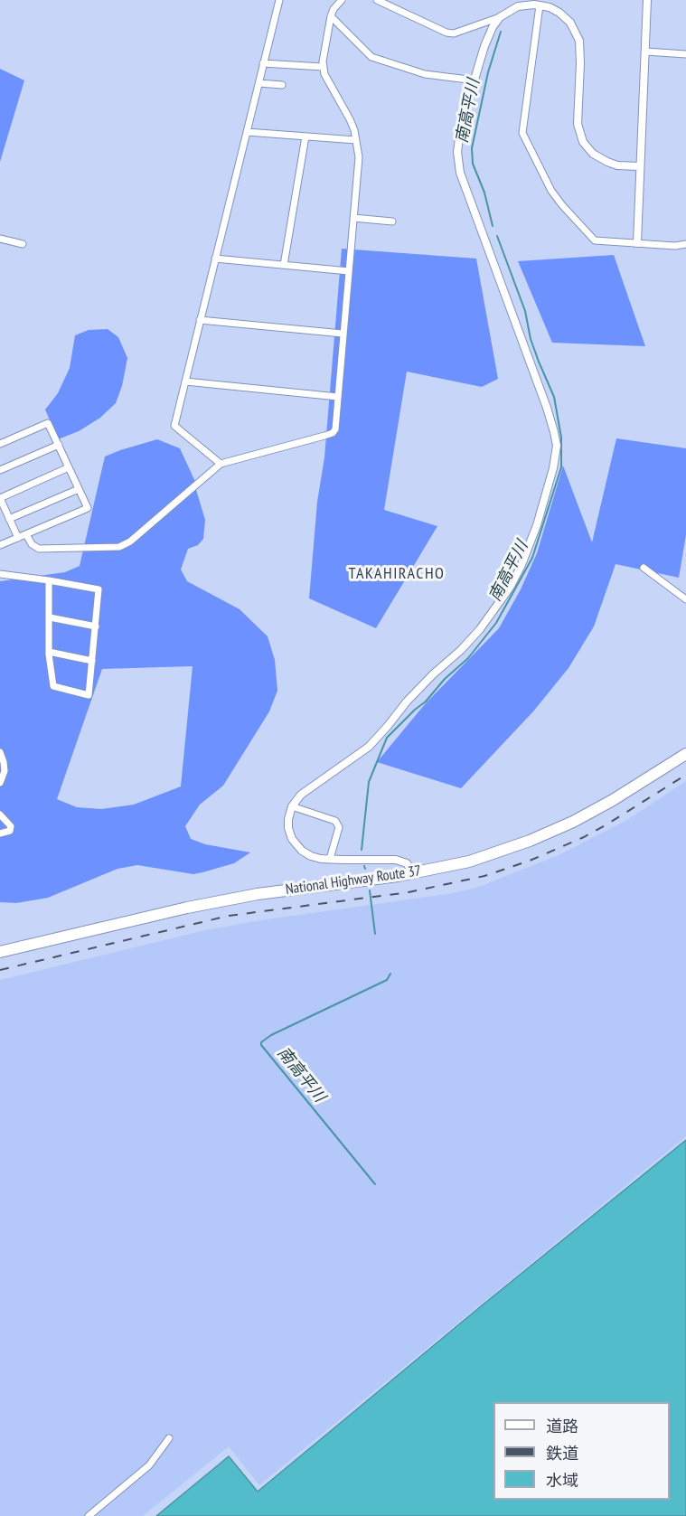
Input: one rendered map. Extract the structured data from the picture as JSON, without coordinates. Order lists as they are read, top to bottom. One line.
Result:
{"streets":{"highway":["National Highway Route 37"]},"districts":["TAKAHIRACHO"],"water":["南高平川"],"legend":["道路","鉄道","水域"]}
